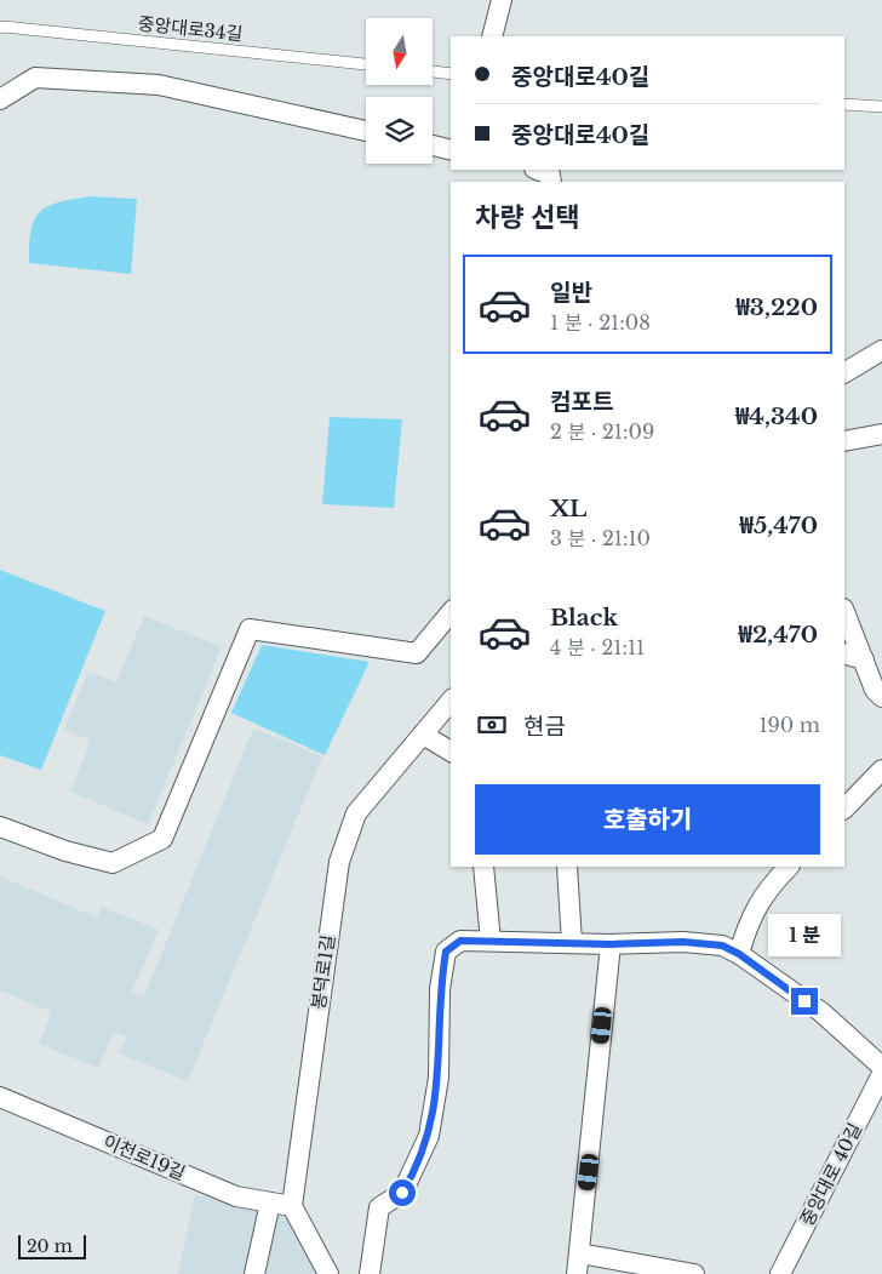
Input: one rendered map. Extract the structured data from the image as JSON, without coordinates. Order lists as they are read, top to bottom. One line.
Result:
{"streets":{"street":["봉덕로1길","이천로19길","중앙대로 40길"],"lane":["중앙대로34길"]},"crossings":[["봉덕로1길","이천로19길"]],"scale_bar":"20 m","north":"bottom","page":{"banner":["중앙대로40길","중앙대로40길"],"heading":"차량 선택","list":[{"name":"일반","note":"1 분 · 21:08","value":"₩3,220"},{"name":"컴포트","note":"2 분 · 21:09","value":"₩4,340"},{"name":"XL","note":"3 분 · 21:10","value":"₩5,470"},{"name":"Black","note":"4 분 · 21:11","value":"₩2,470"}],"pay":["현금","190 m"],"buttons":"호출하기","bubble":"1 분","scale":"20 m"}}
